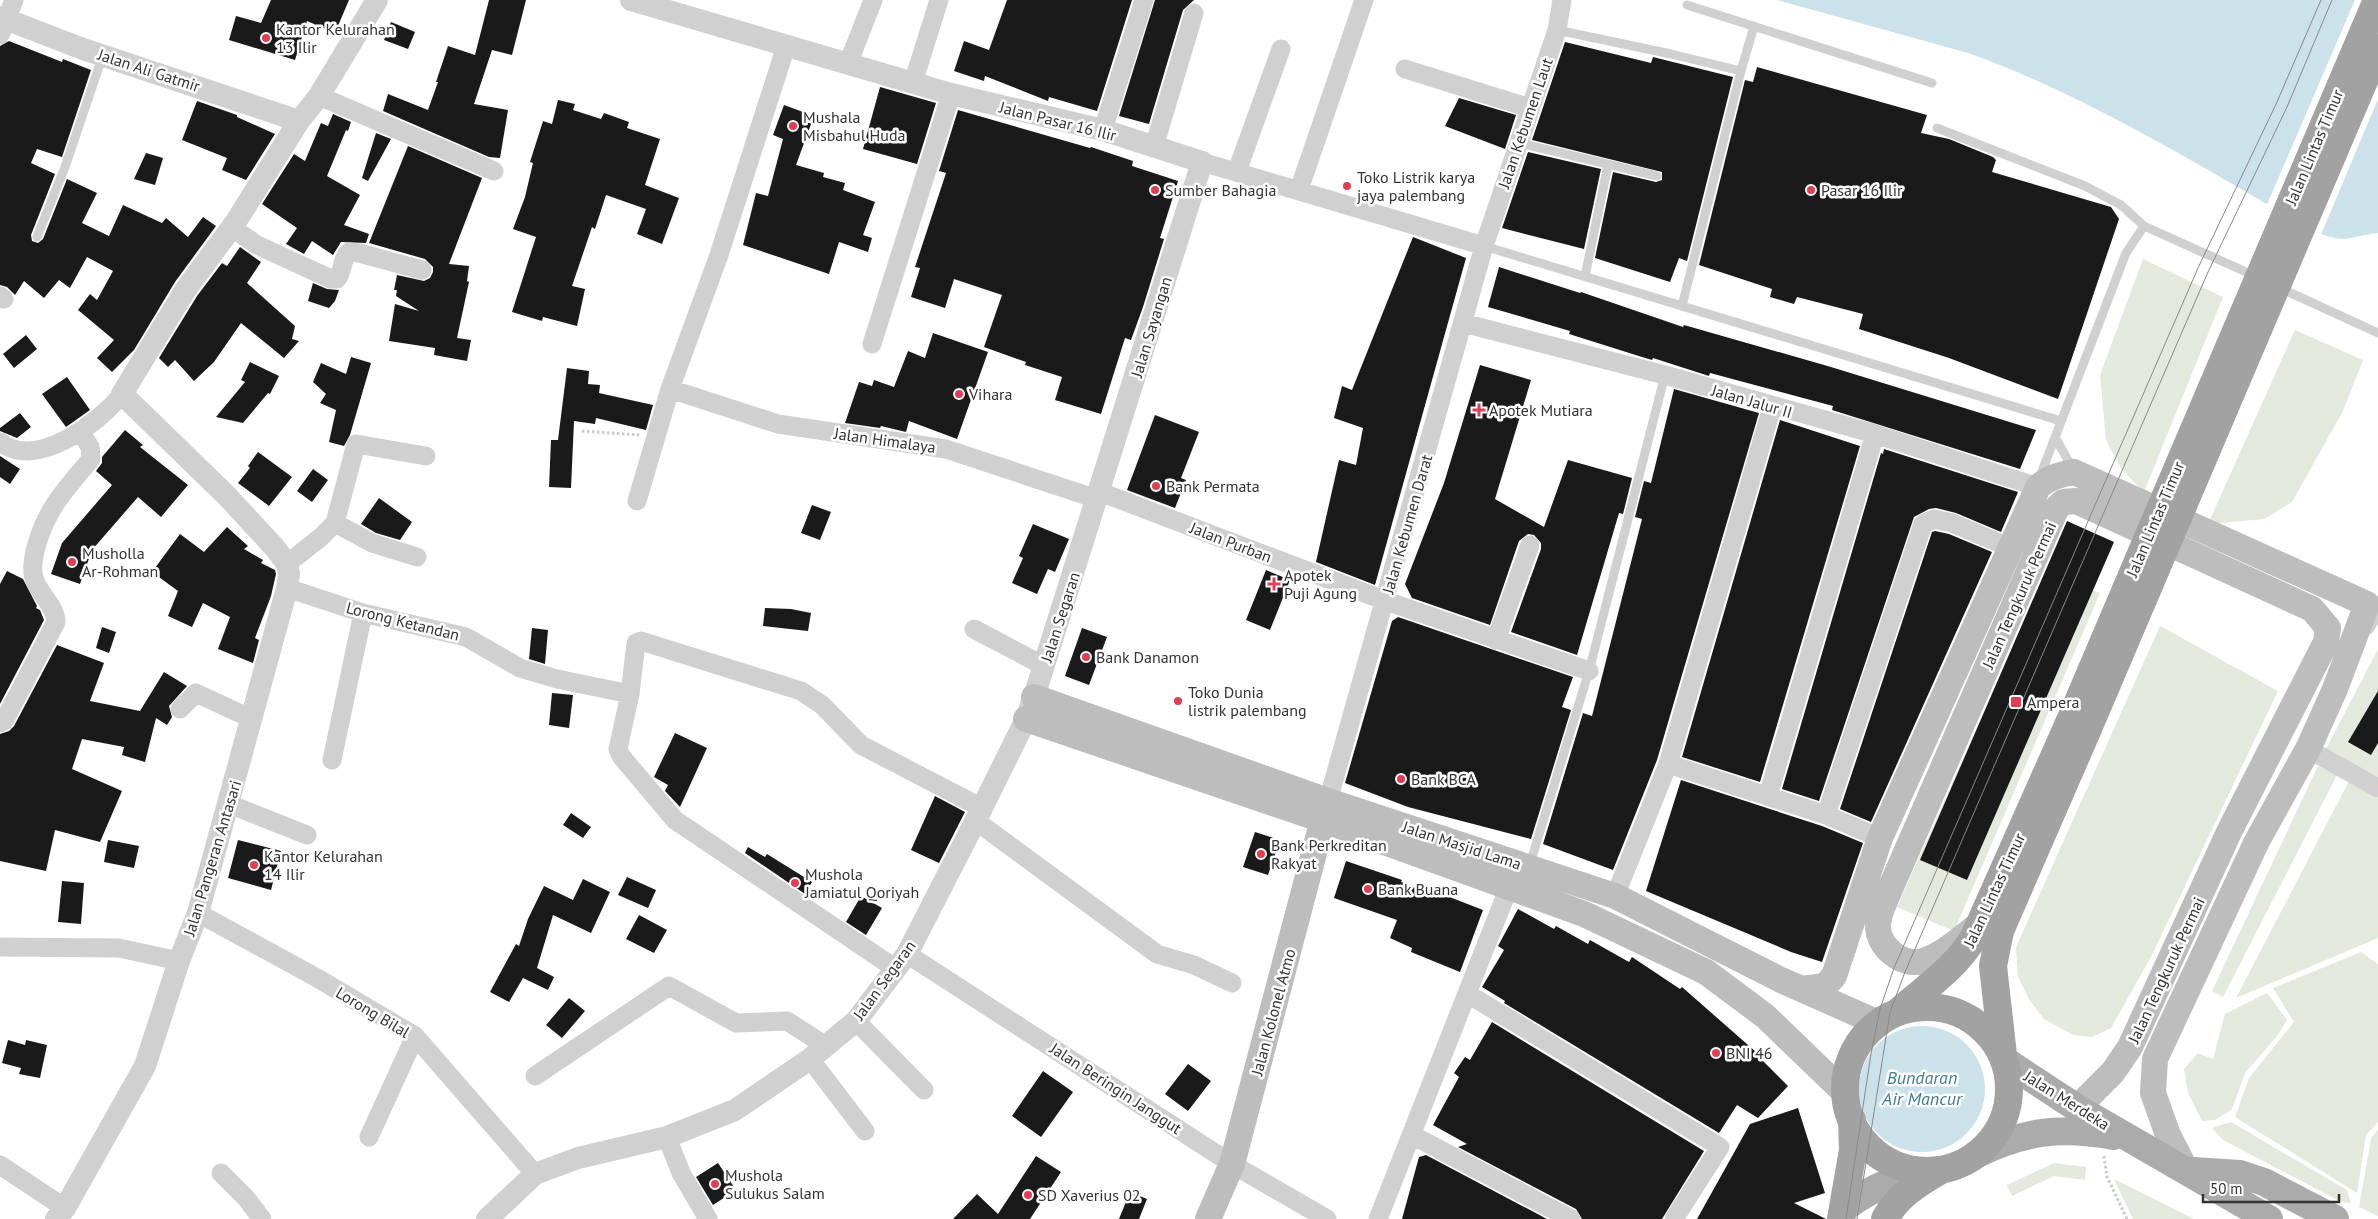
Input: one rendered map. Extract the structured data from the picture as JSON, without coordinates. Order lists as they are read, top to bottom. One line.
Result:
{"streets":{"highway":["Jalan Lintas Timur"],"main road":["Jalan Tengkuruk Permai","Jalan Masjid Lama","Jalan Kolonel Atmo","Jalan Merdeka"],"street":["Jalan Ali Gatmir","Jalan Pasar 16 Ilir","Jalan Kebumen Laut","Jalan Sayangan","Jalan Jalur II","Jalan Himalaya","Jalan Kebumen Darat","Jalan Purban","Jalan Segaran","Lorong Ketandan","Jalan Pangeran Antasari","Lorong Bilal","Jalan Beringin Janggut"]},"crossings":[["Jalan Pasar 16 Ilir","Jalan Kebumen Laut"],["Jalan Pasar 16 Ilir","Jalan Sayangan"],["Jalan Pasar 16 Ilir","Jalan Kebumen Darat"],["Jalan Kebumen Laut","Jalan Kebumen Darat"],["Jalan Lintas Timur","Jalan Masjid Lama"],["Jalan Lintas Timur","Jalan Merdeka"],["Jalan Sayangan","Jalan Himalaya"],["Jalan Sayangan","Jalan Purban"],["Jalan Sayangan","Jalan Segaran"],["Jalan Jalur II","Jalan Kebumen Darat"],["Jalan Jalur II","Jalan Tengkuruk Permai"],["Jalan Himalaya","Jalan Purban"],["Jalan Himalaya","Jalan Segaran"],["Jalan Kebumen Darat","Jalan Purban"],["Jalan Kebumen Darat","Jalan Masjid Lama"],["Jalan Kebumen Darat","Jalan Kolonel Atmo"],["Jalan Purban","Jalan Segaran"],["Jalan Tengkuruk Permai","Jalan Masjid Lama"],["Jalan Tengkuruk Permai","Jalan Merdeka"],["Jalan Segaran","Jalan Masjid Lama"],["Jalan Segaran","Lorong Bilal"],["Jalan Segaran","Jalan Beringin Janggut"],["Lorong Ketandan","Jalan Pangeran Antasari"],["Lorong Ketandan","Jalan Beringin Janggut"],["Jalan Masjid Lama","Jalan Kolonel Atmo"],["Jalan Masjid Lama","Jalan Merdeka"],["Jalan Pangeran Antasari","Lorong Bilal"],["Jalan Kolonel Atmo","Jalan Beringin Janggut"]],"water":["Bundaran Air Mancur"],"places":{"other":["Kantor Kelurahan 13 Ilir","Mushala Misbahul Huda","Toko Listrik karya jaya palembang","Sumber Bahagia","Pasar 16 Ilir","Vihara","Bank Permata","Musholla Ar-Rohman","Bank Danamon","Toko Dunia listrik palembang","Bank BCA","Bank Perkreditan Rakyat","Kantor Kelurahan 14 Ilir","Mushola Jamiatul Qoriyah","Bank Buana","BNI 46","Mushola Sulukus Salam","SD Xaverius 02"],"health":["Apotek Mutiara","Apotek Puji Agung"],"transit":["Ampera"]},"scale_bar":"50 m"}
